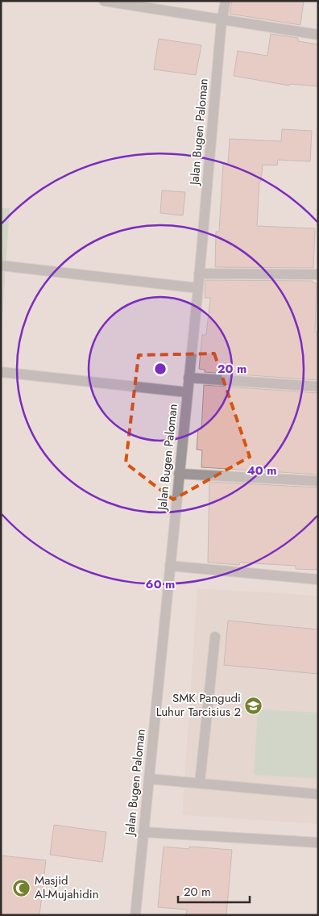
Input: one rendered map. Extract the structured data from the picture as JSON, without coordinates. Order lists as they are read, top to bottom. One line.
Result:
{"streets":{"street":["Jalan Bugen Paloman"]},"places":{"school or university":["SMK Pangudi Luhur Tarcisius 2"],"mosque":["Masjid Al-Mujahidin"]},"scale_bar":"20 m","rings":["20 m","40 m","60 m"]}
